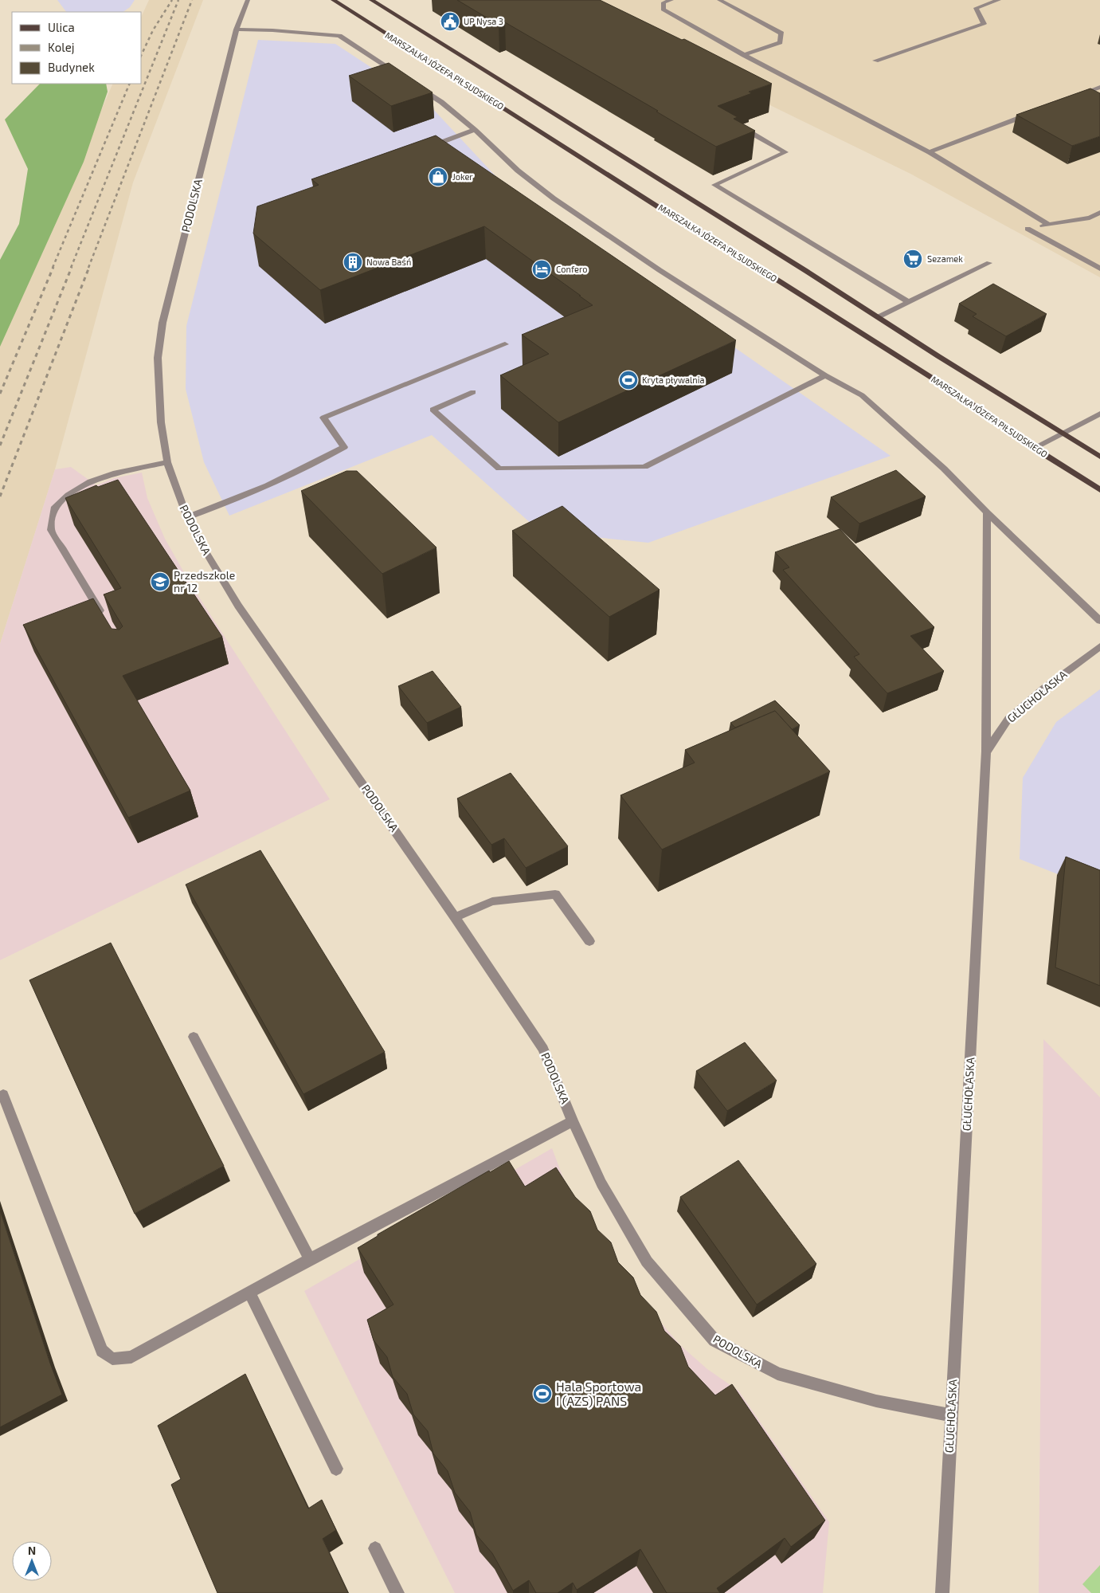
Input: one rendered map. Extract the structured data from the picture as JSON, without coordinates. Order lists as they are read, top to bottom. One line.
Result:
{"streets":{"main road":["MARSZAŁKA JÓZEFA PIŁSUDSKIEGO"],"street":["PODOLSKA","GŁUCHOŁASKA"]},"crossings":[["PODOLSKA","GŁUCHOŁASKA"]],"places":{"public building":["UP Nysa 3"],"shop":["Joker"],"supermarket":["Sezamek"],"building":["Nowa Baśń"],"hotel":["Confero"],"sports":["Kryta pływalnia","Hala Sportowa I (AZS) PANS"],"school or university":["Przedszkole nr 12"]},"legend":["Ulica","Kolej","Budynek"],"north":"top"}
